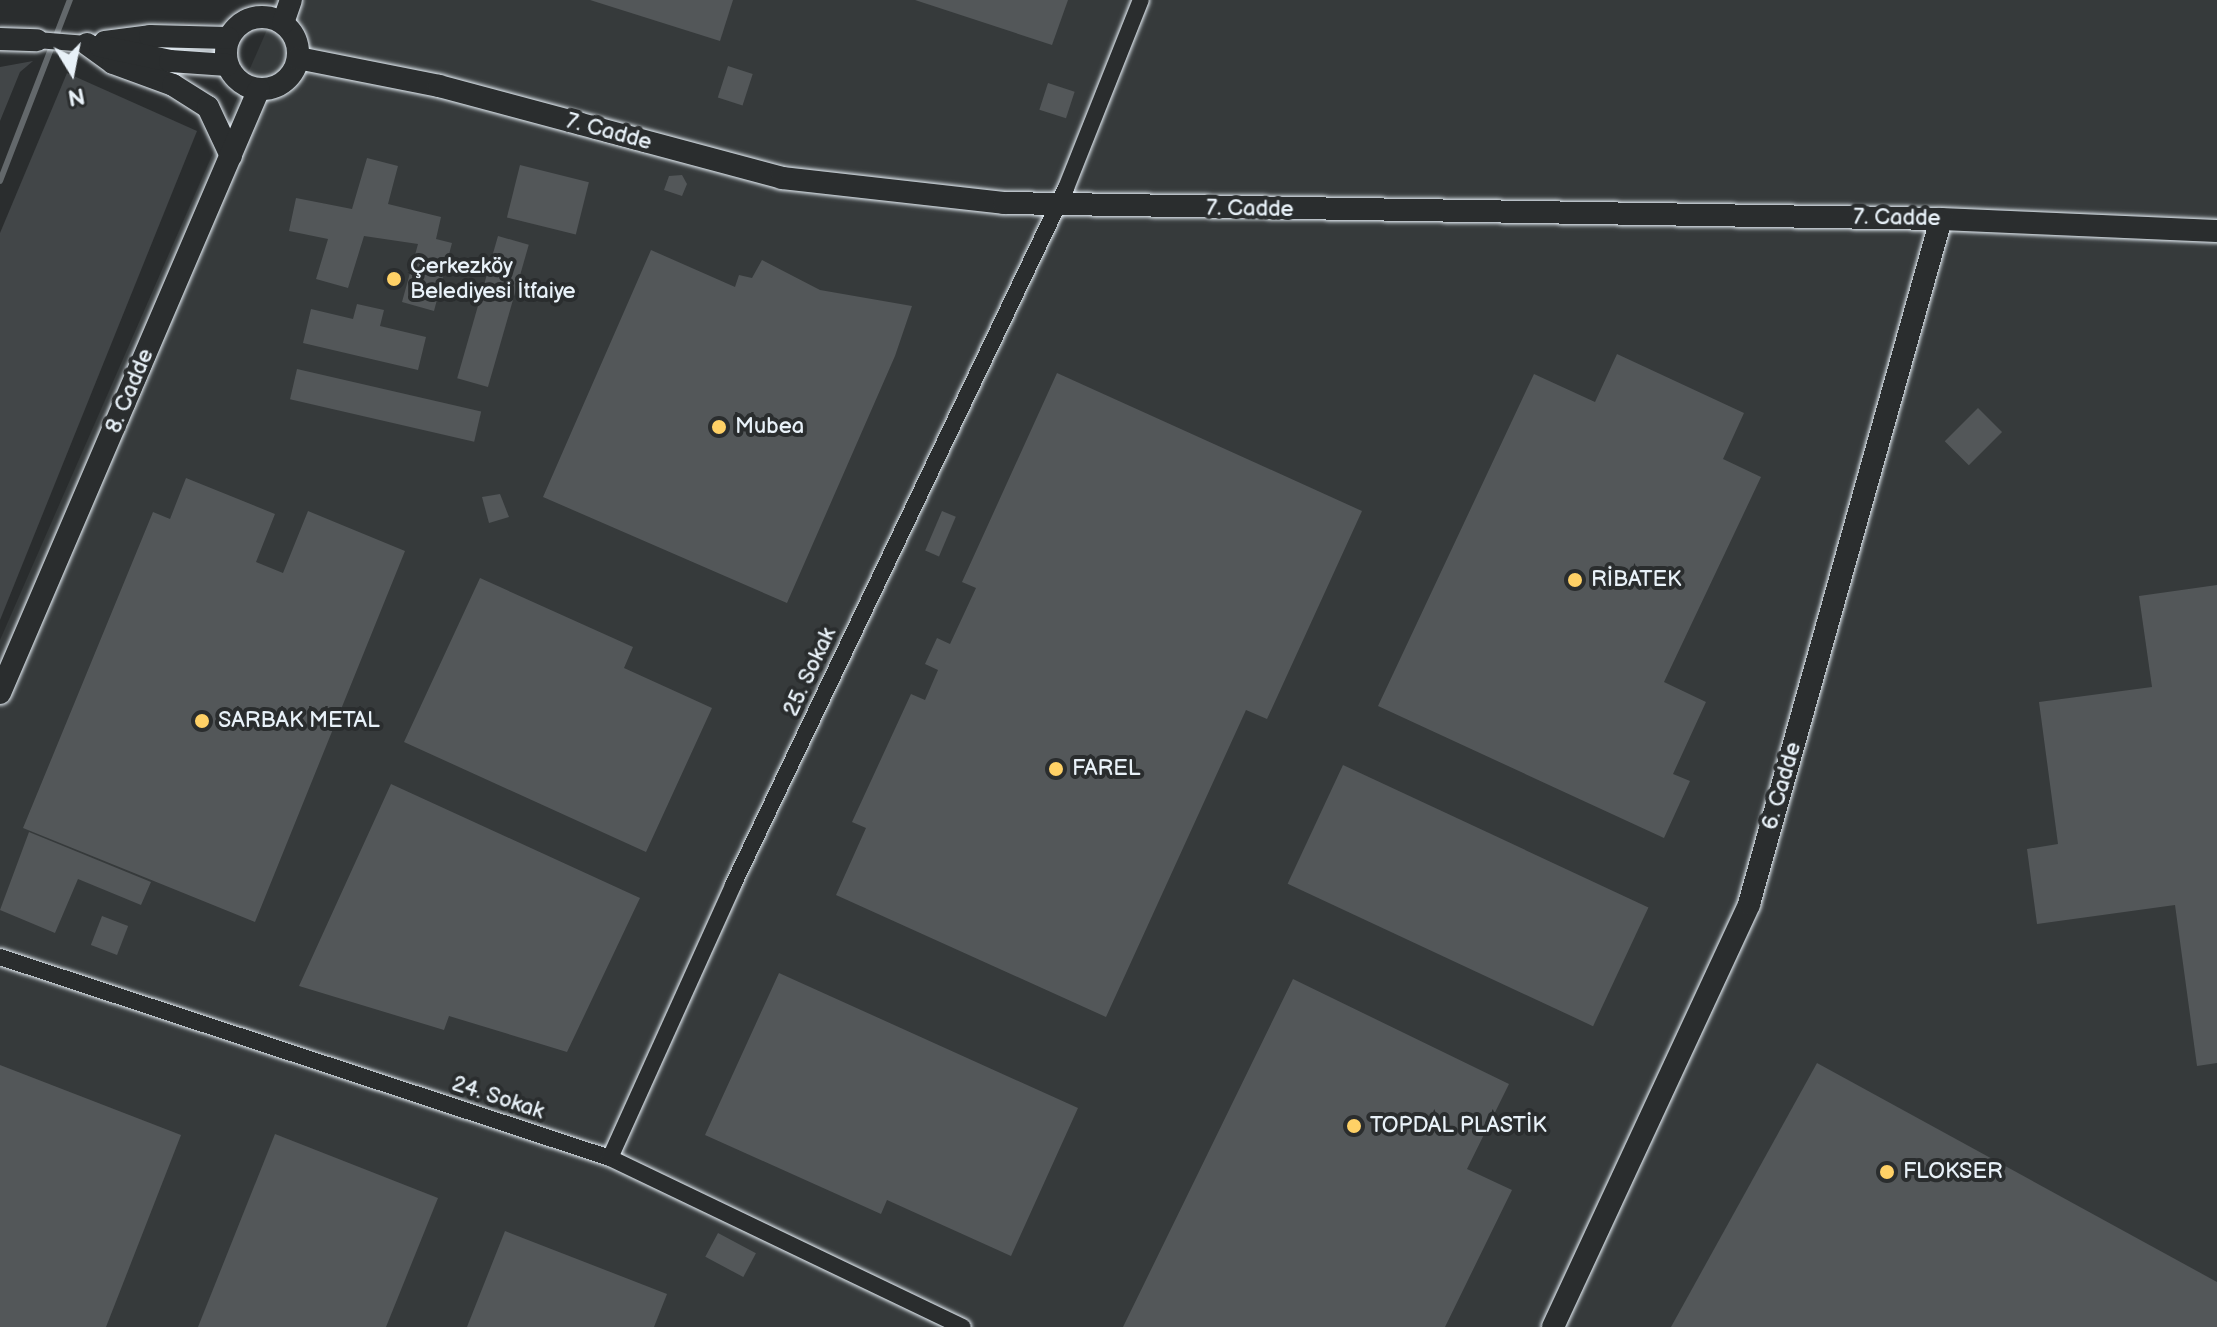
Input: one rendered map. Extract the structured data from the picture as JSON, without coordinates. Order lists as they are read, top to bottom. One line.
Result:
{"streets":{"street":["7. Cadde","8. Cadde","25. Sokak","6. Cadde","24. Sokak"]},"crossings":[["7. Cadde","8. Cadde"],["7. Cadde","25. Sokak"],["7. Cadde","6. Cadde"],["25. Sokak","24. Sokak"]],"places":["Çerkezköy Belediyesi İtfaiye","Mubea","RİBATEK","SARBAK METAL","FAREL","TOPDAL PLASTİK","FLOKSER"],"north":"bottom"}
